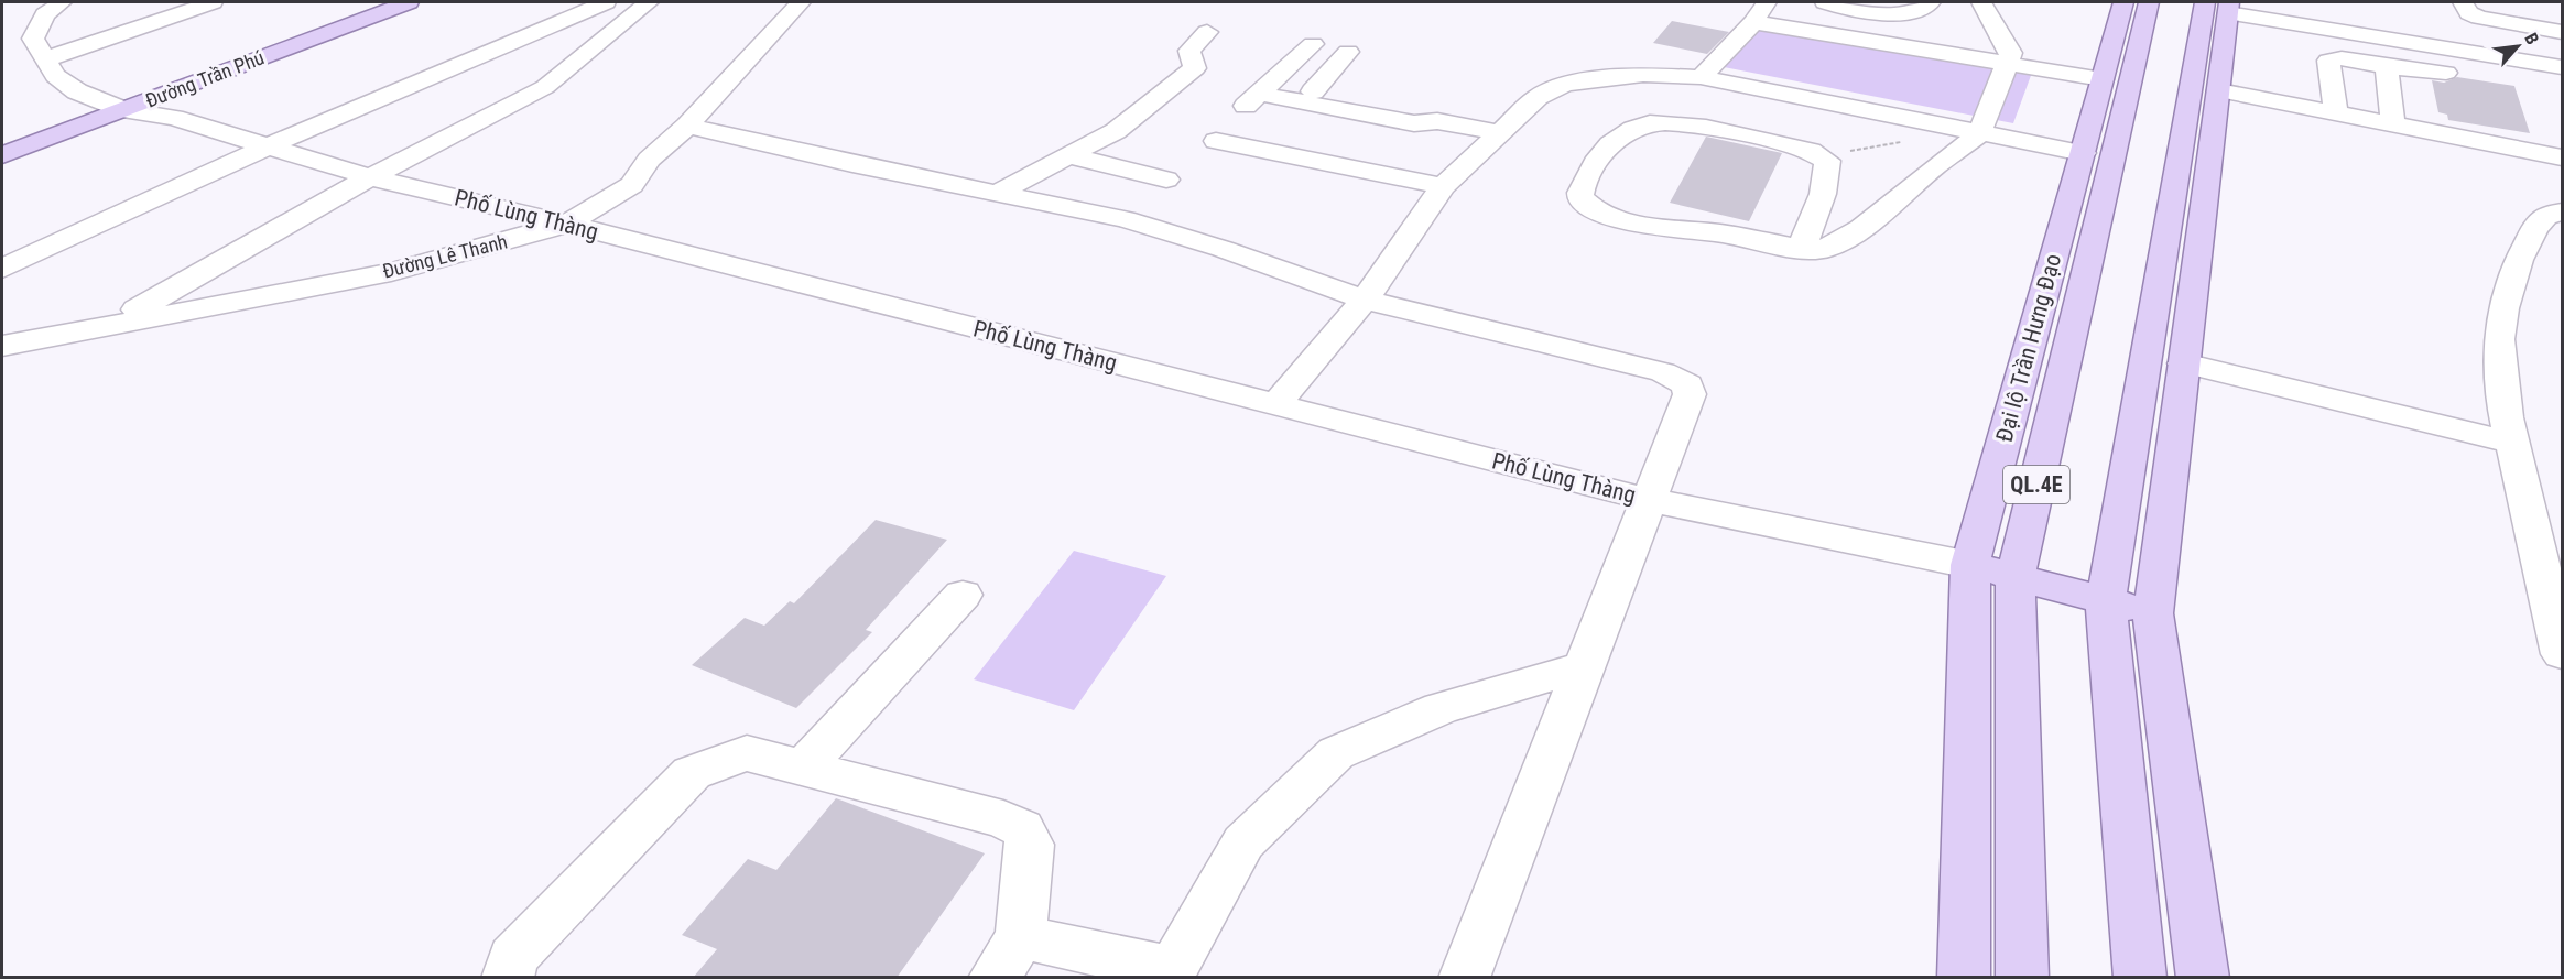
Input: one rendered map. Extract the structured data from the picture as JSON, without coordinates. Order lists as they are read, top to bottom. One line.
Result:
{"streets":{"main road":["Đường Trần Phú","Đại lộ Trần Hưng Đạo","QL.4E"],"street":["Phố Lùng Thàng","Đường Lê Thanh"]},"crossings":[["Đường Trần Phú","Phố Lùng Thàng"],["Phố Lùng Thàng","Đường Lê Thanh"],["Phố Lùng Thàng","Đại lộ Trần Hưng Đạo"]],"north":"top right"}
